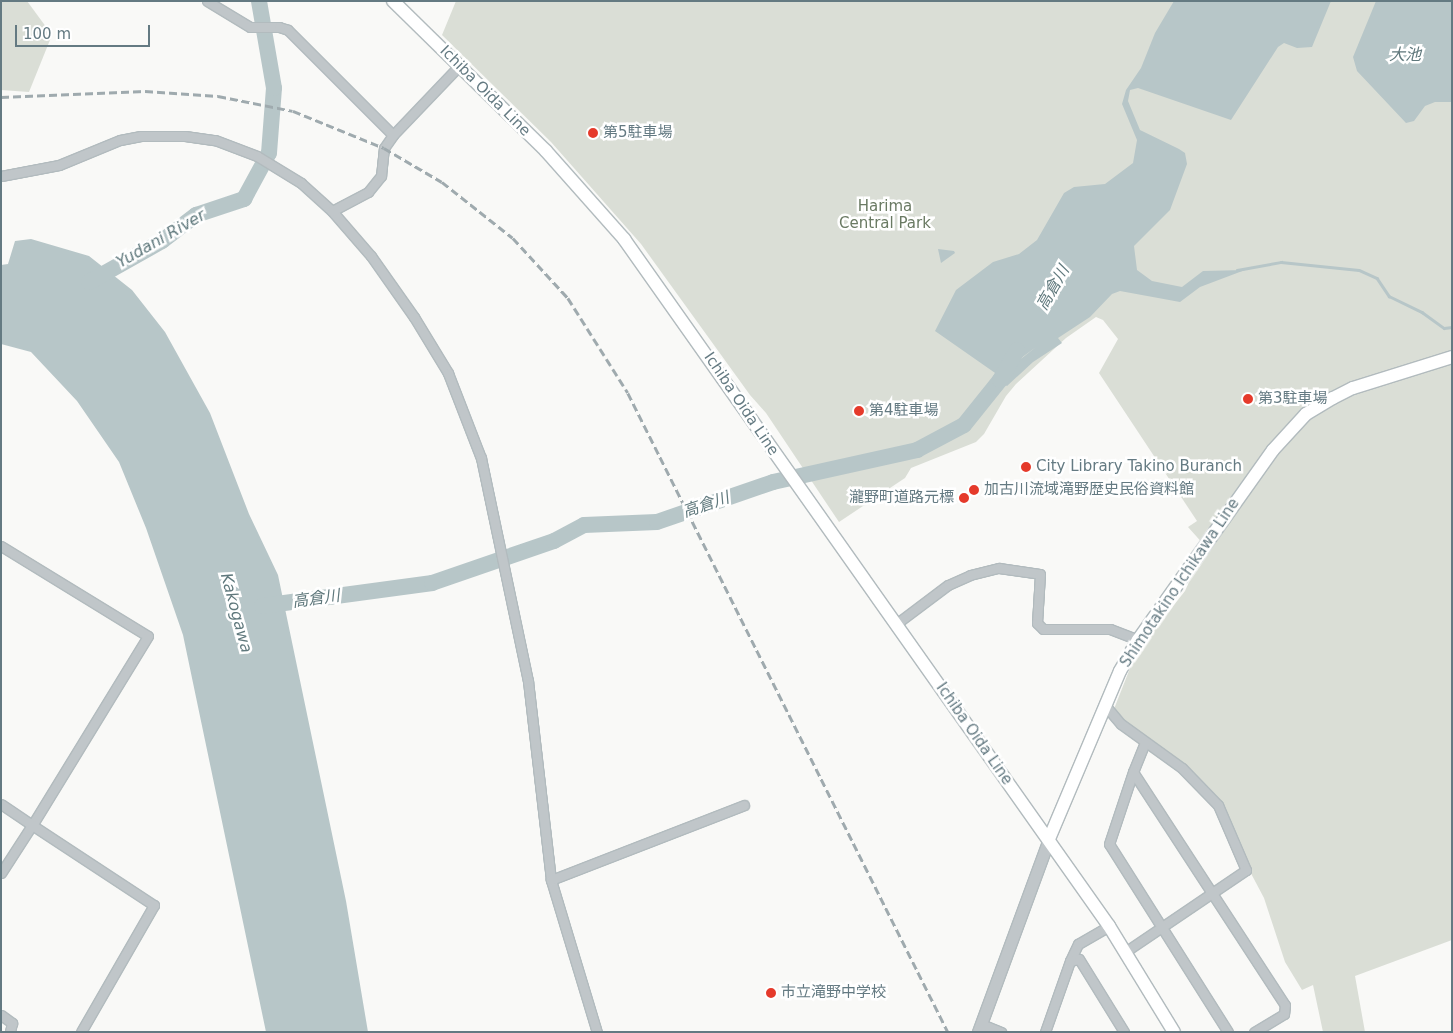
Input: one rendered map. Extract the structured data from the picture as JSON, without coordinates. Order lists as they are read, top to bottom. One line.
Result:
{"streets":{"main road":["Ichiba Oida Line","Shimotakino Ichikawa Line"]},"crossings":[["Ichiba Oida Line","Shimotakino Ichikawa Line"]],"water":["大池","Yudani River","高倉川","Kakogawa"],"parks":["Harima Central Park"],"places":["第5駐車場","第3駐車場","第4駐車場","City Library Takino Buranch","加古川流域滝野歴史民俗資料館","瀧野町道路元標","市立滝野中学校"],"scale_bar":"100 m"}
